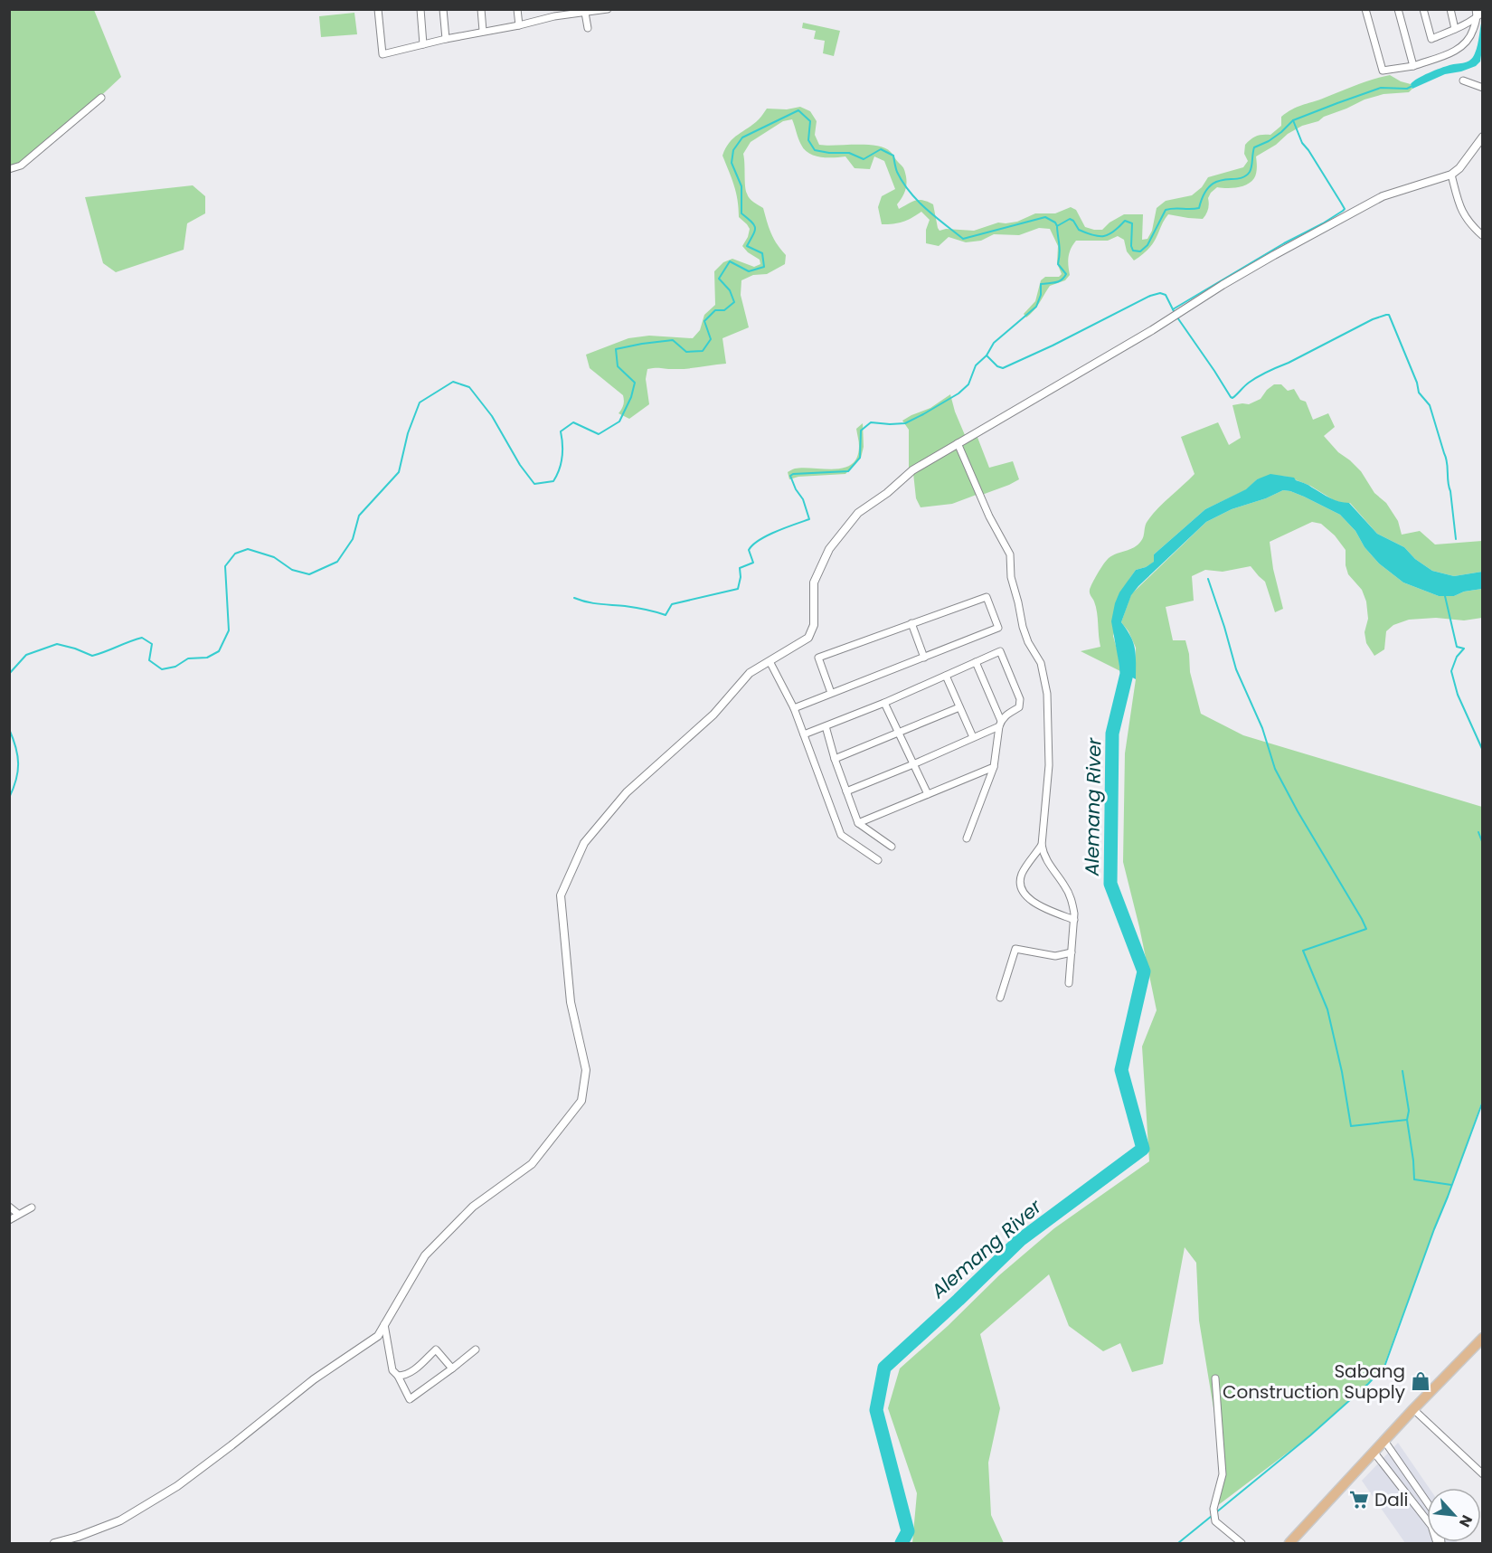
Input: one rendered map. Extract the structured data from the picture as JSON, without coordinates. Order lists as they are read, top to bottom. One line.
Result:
{"water":["Alemang River"],"places":{"shop":["Sabang Construction Supply"],"supermarket":["Dali"]},"north":"bottom right"}
